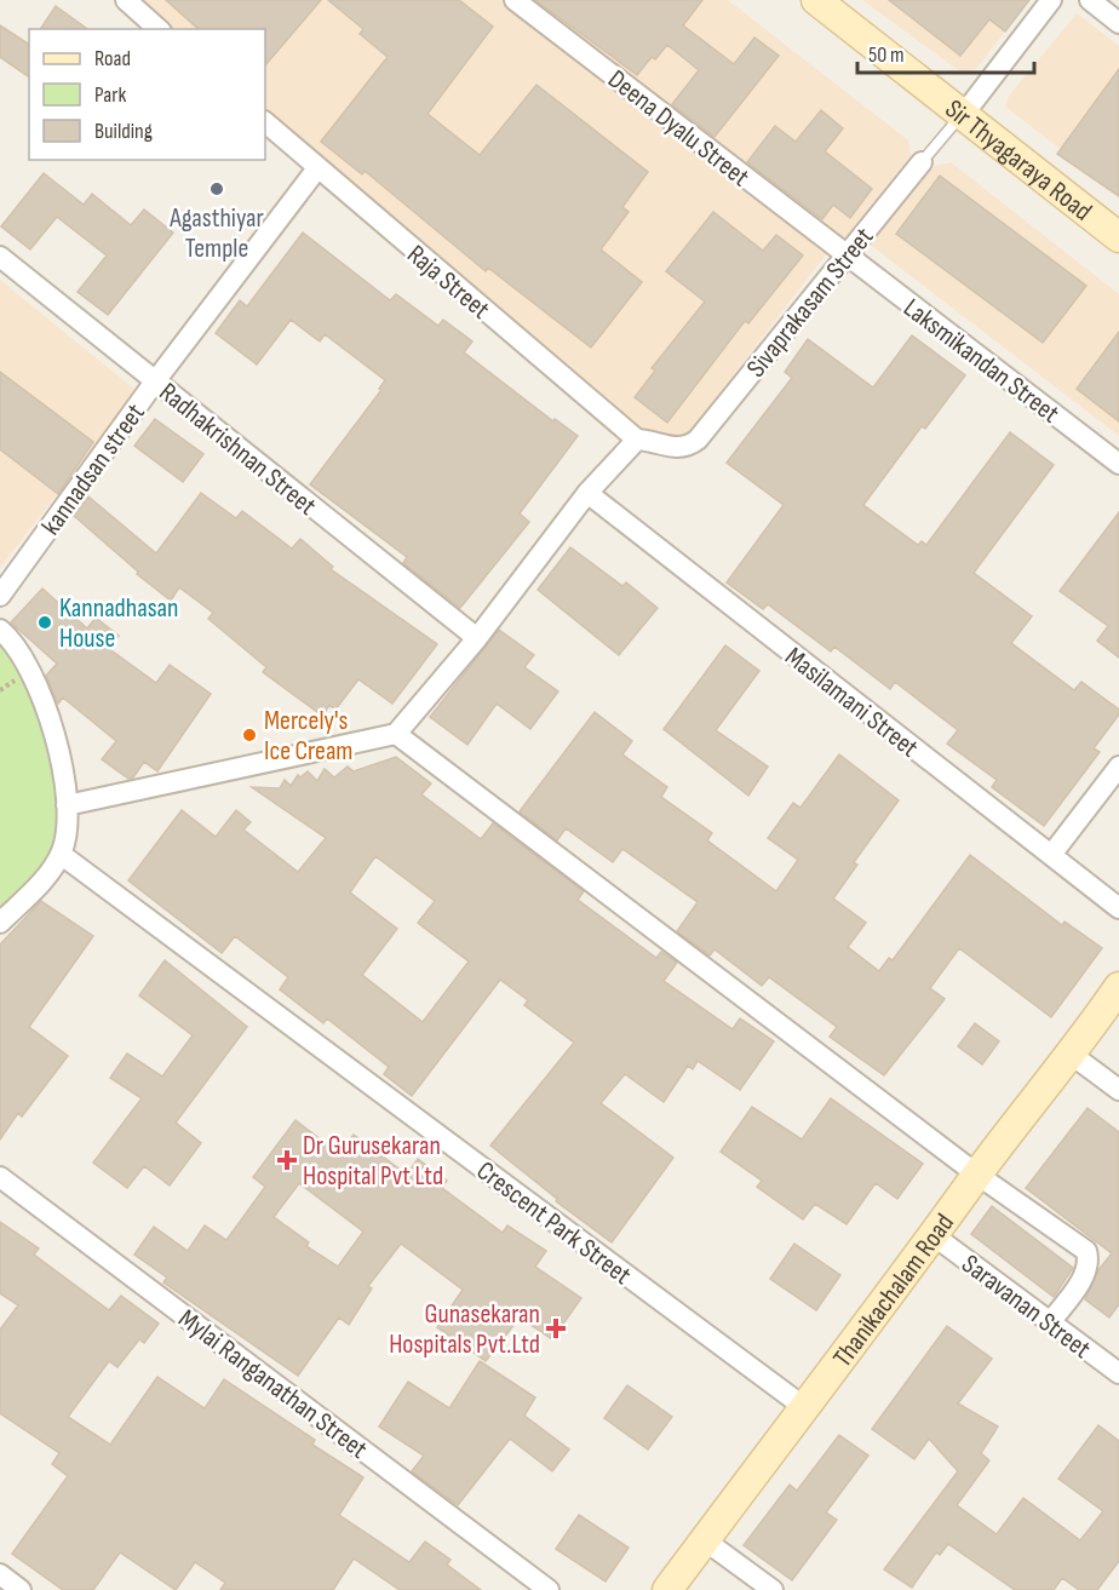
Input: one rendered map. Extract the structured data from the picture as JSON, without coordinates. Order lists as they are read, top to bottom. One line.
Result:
{"streets":{"main road":["Sir Thyagaraya Road","Thanikachalam Road"],"street":["Deena Dyalu Street","Raja Street","Sivaprakasam Street","Laksmikandan Street","Radhakrishnan Street","kannadsan street","Masilamani Street","Crescent Park Street","Saravanan Street","Mylai Ranganathan Street"]},"crossings":[["Deena Dyalu Street","Sivaprakasam Street"],["Deena Dyalu Street","Laksmikandan Street"],["Sir Thyagaraya Road","Sivaprakasam Street"],["Raja Street","Sivaprakasam Street"],["Raja Street","kannadsan street"],["Sivaprakasam Street","Laksmikandan Street"],["Radhakrishnan Street","kannadsan street"],["Crescent Park Street","Thanikachalam Road"],["Thanikachalam Road","Saravanan Street"]],"places":{"other":["Agasthiyar Temple","Kannadhasan House","Mercely's Ice Cream"],"health":["Dr Gurusekaran Hospital Pvt Ltd","Gunasekaran Hospitals Pvt.Ltd"]},"legend":["Road","Park","Building"],"scale_bar":"50 m"}
